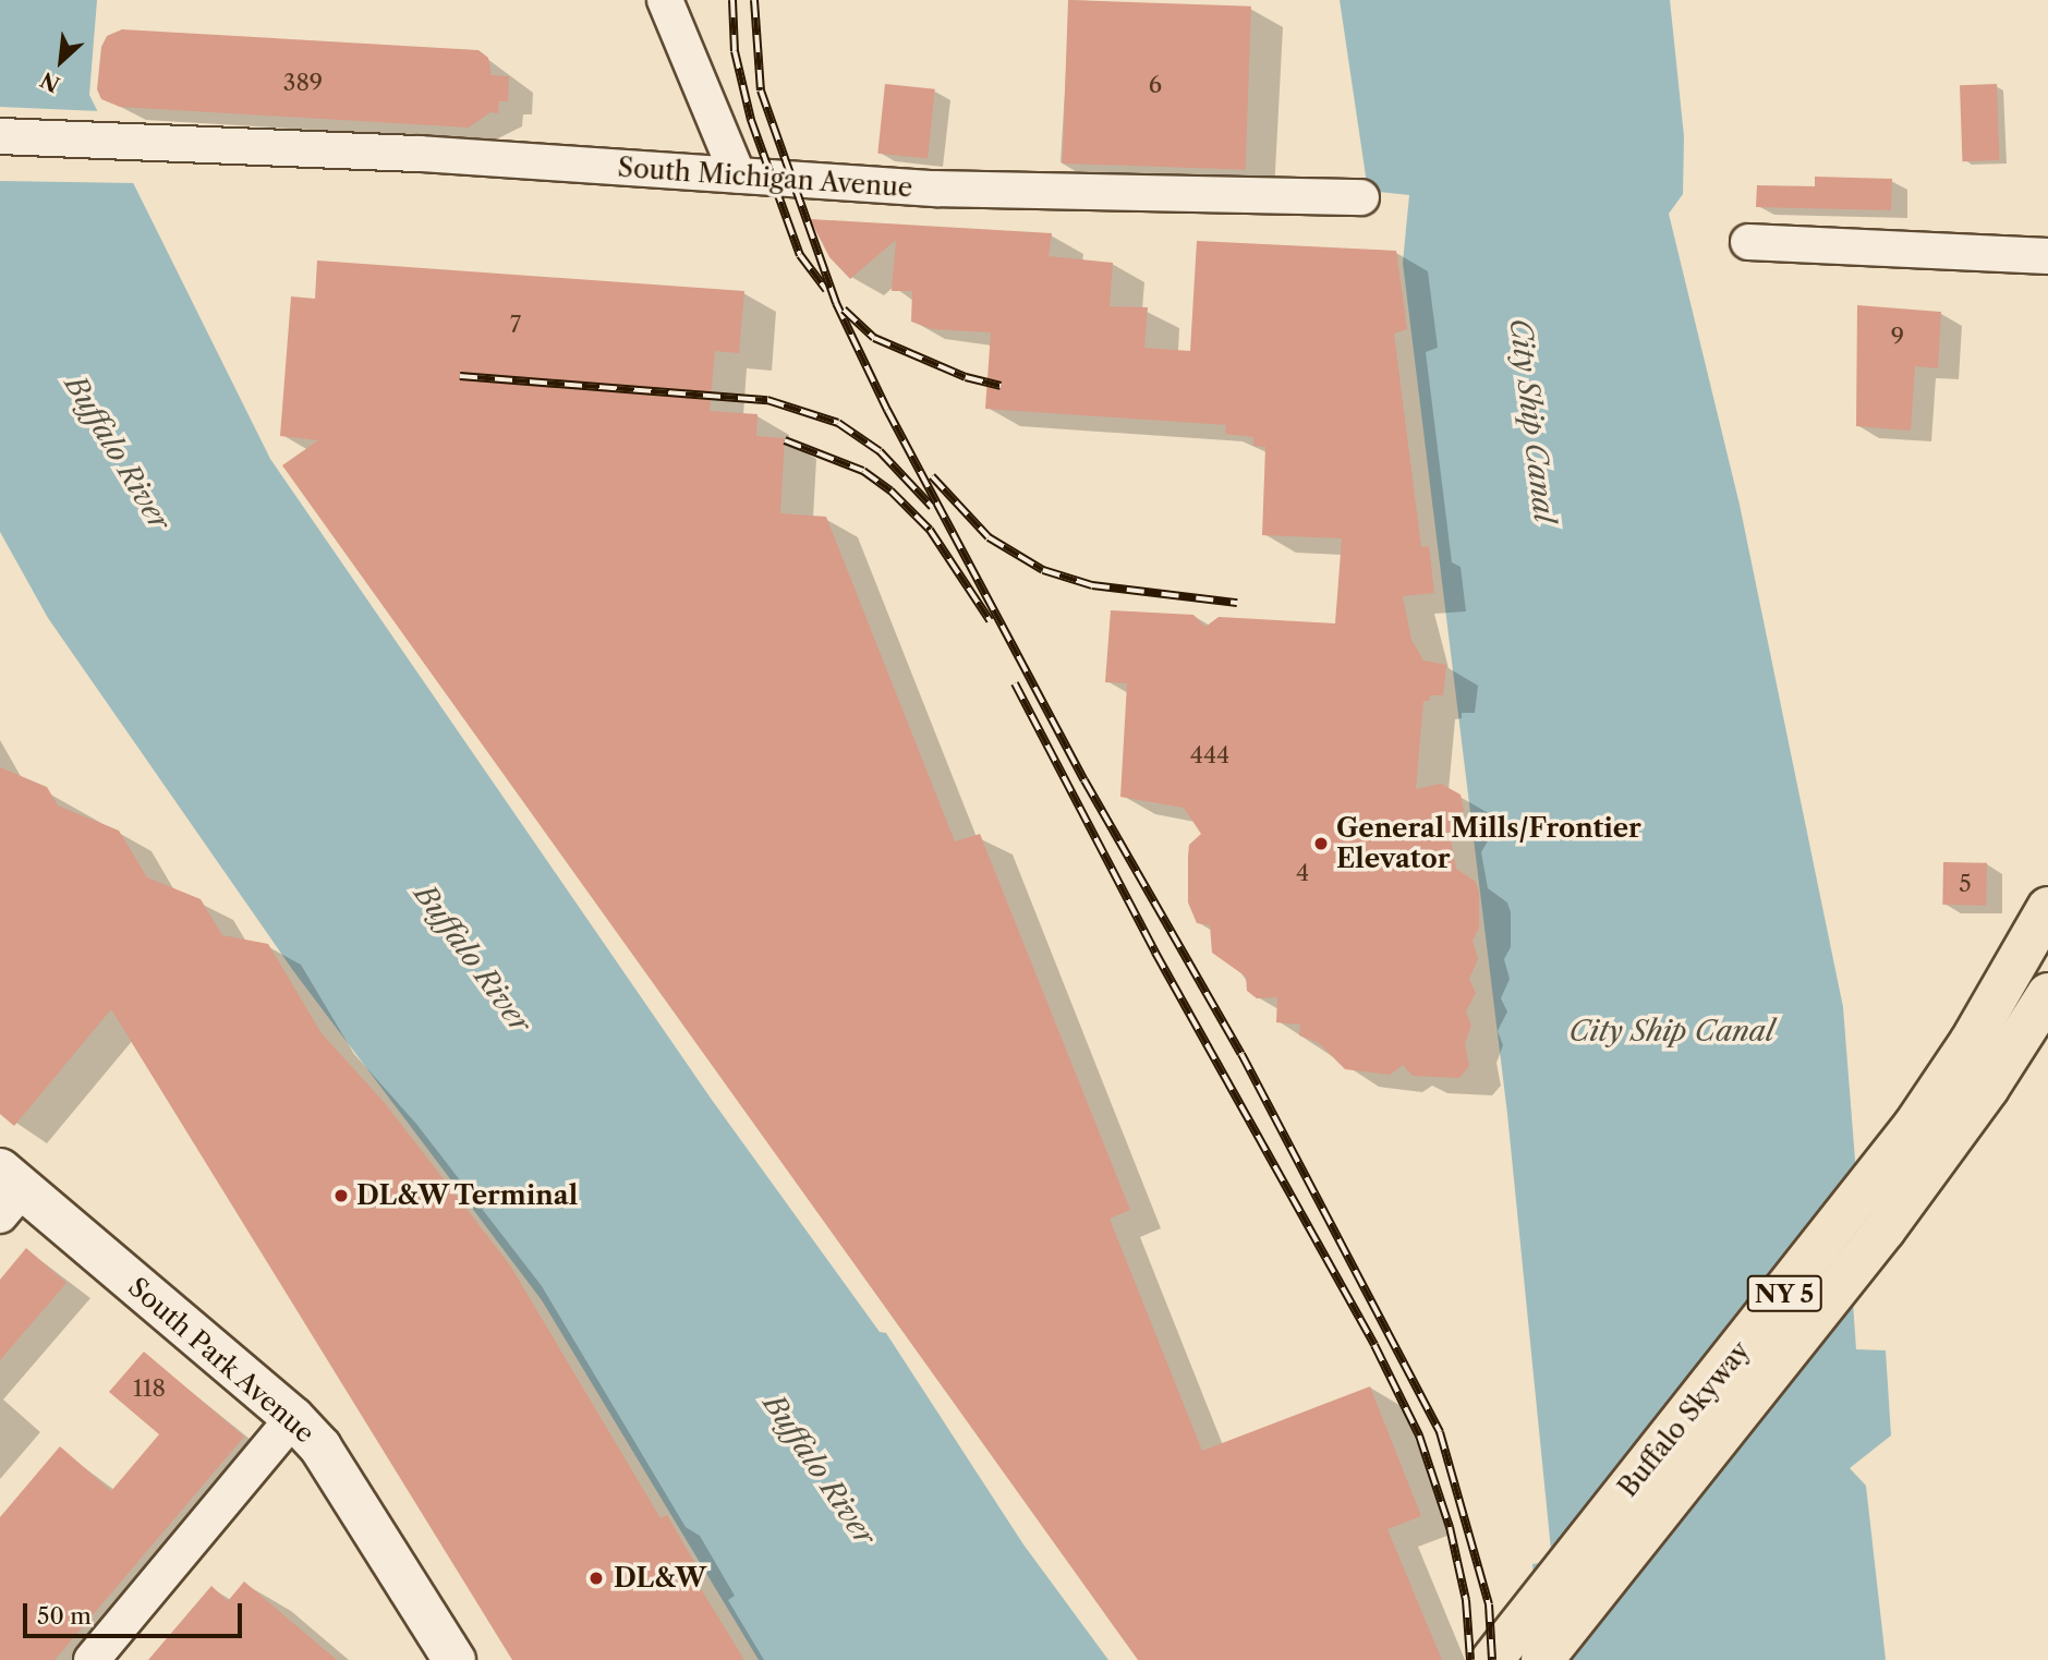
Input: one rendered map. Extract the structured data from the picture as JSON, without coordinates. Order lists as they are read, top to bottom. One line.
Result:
{"streets":{"highway":["NY 5","Buffalo Skyway"],"street":["South Michigan Avenue","South Park Avenue"]},"water":["City Ship Canal","Buffalo River"],"places":["General Mills/Frontier Elevator","DL&W Terminal","DL&W"],"house_numbers":["389","6","7","9","444","4","5","118"],"scale_bar":"50 m","north":"bottom left"}
